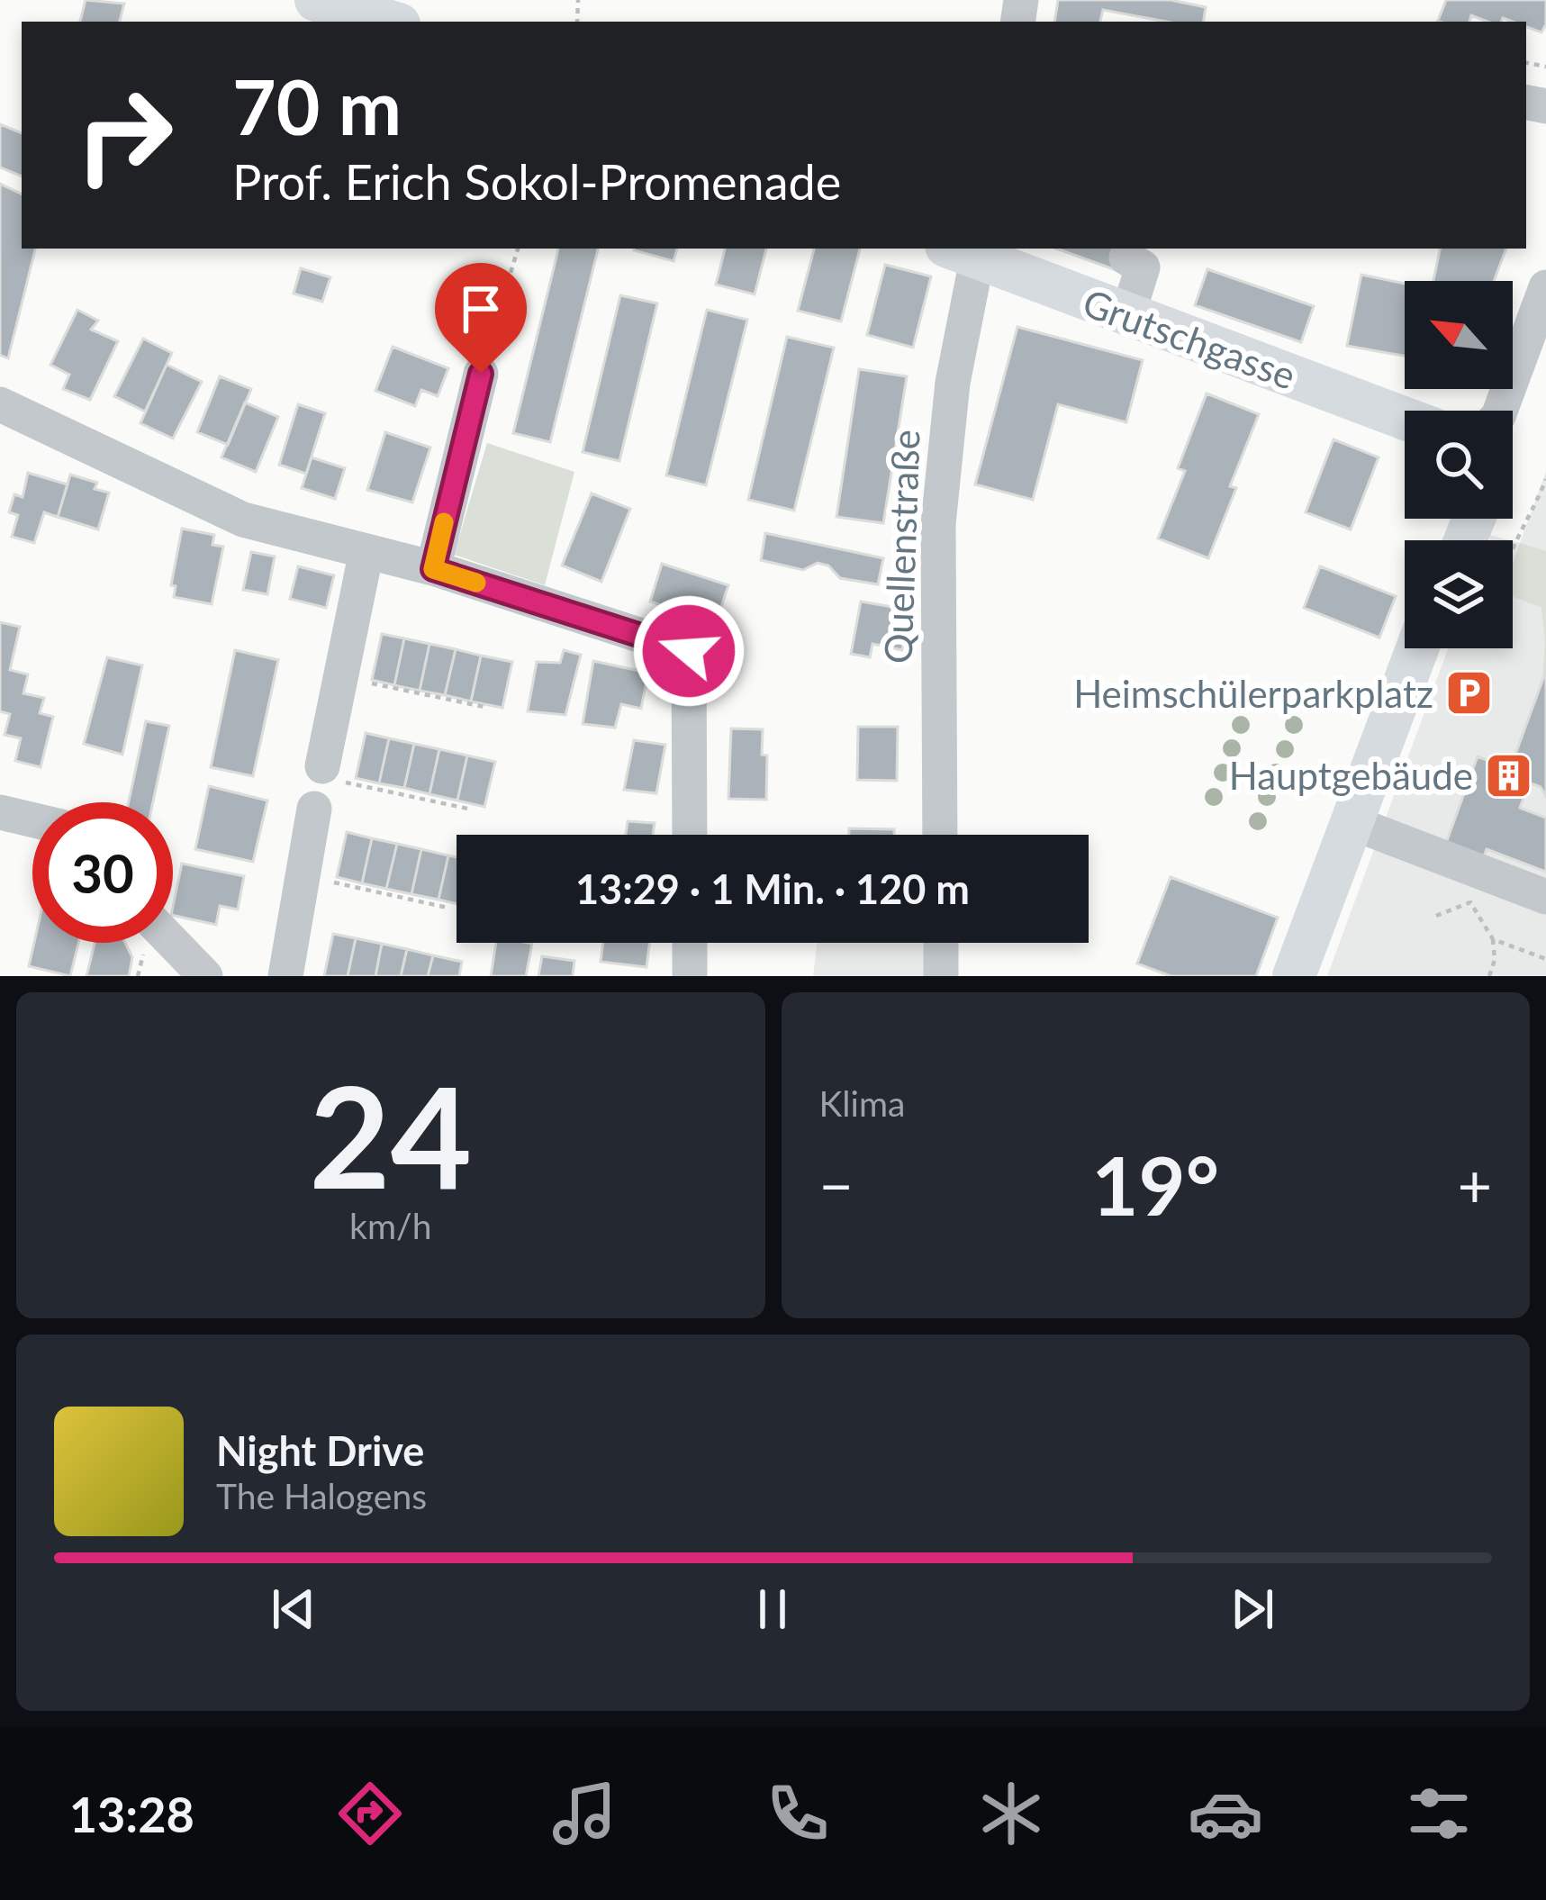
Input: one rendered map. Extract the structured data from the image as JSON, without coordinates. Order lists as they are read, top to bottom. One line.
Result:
{"streets":{"main road":["Grutschgasse"],"street":["Quellenstraße"]},"crossings":[["Grutschgasse","Quellenstraße"]],"places":{"parking":["Heimschülerparkplatz"],"building":["Hauptgebäude"]},"north":"top left","page":{"turn":["70 m","Prof. Erich Sokol-Promenade"],"limit":"30","trip":"13:29 · 1 Min. · 120 m","tile":[["24","km/h"],"Klima"],"heat":["−","19°","+"],"song":["Night Drive","The Halogens"],"tabs":"13:28"}}
